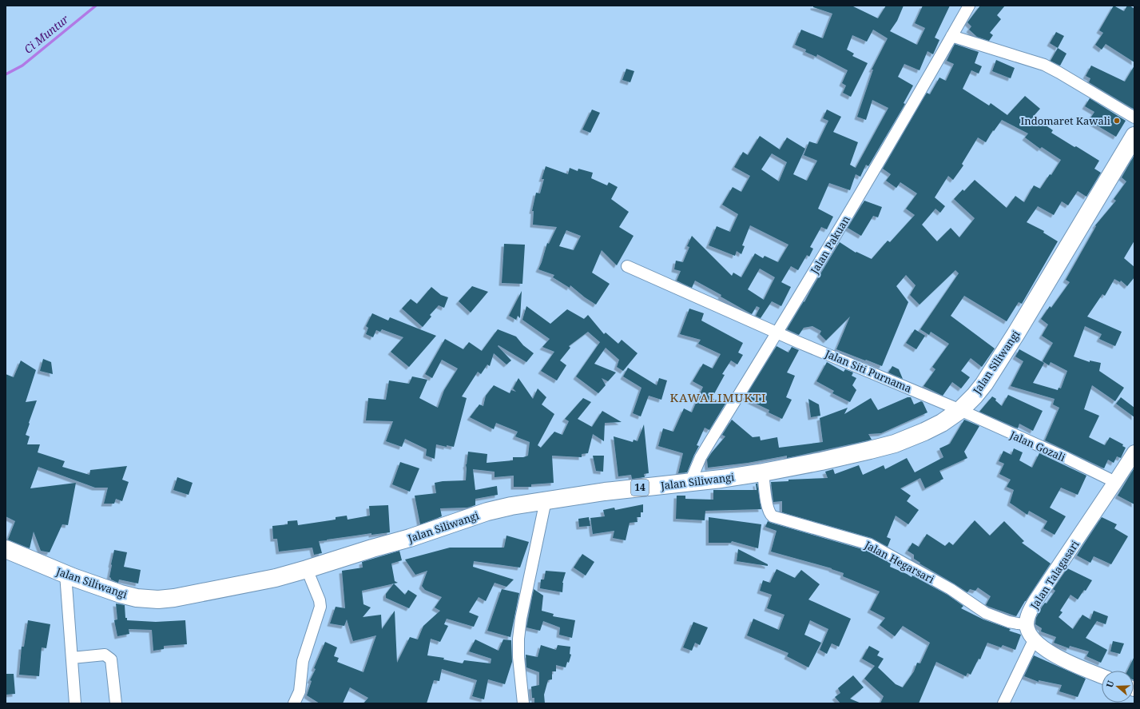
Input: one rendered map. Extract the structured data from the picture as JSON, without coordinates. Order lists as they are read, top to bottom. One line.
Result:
{"streets":{"highway":["Jalan Siliwangi","14"],"street":["Jalan Pakuan","Jalan Siti Purnama","Jalan Gozali","Jalan Hegarsari","Jalan Talagasari"]},"crossings":[["Jalan Pakuan","Jalan Siliwangi"],["Jalan Pakuan","Jalan Siti Purnama"],["Jalan Siliwangi","Jalan Siti Purnama"],["Jalan Siliwangi","Jalan Gozali"],["Jalan Siliwangi","Jalan Hegarsari"],["Jalan Siti Purnama","Jalan Gozali"],["Jalan Gozali","Jalan Talagasari"],["Jalan Hegarsari","Jalan Talagasari"]],"districts":["KAWALIMUKTI"],"water":["Ci Muntur"],"places":["Indomaret Kawali"],"north":"left"}
